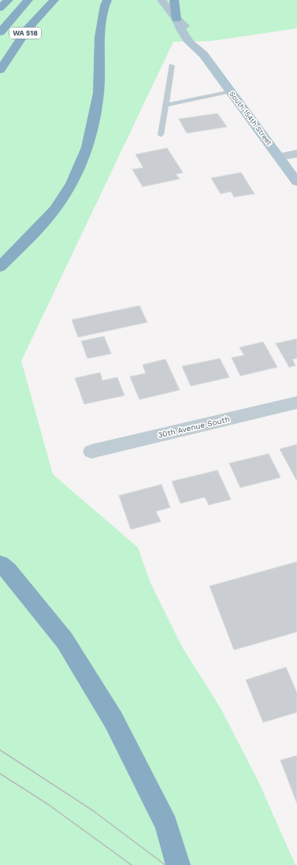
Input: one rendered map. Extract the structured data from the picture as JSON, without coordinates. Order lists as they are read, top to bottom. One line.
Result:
{"streets":{"highway":["WA 518"],"main road":["South 154th Street"],"street":["30th Avenue South"]}}
